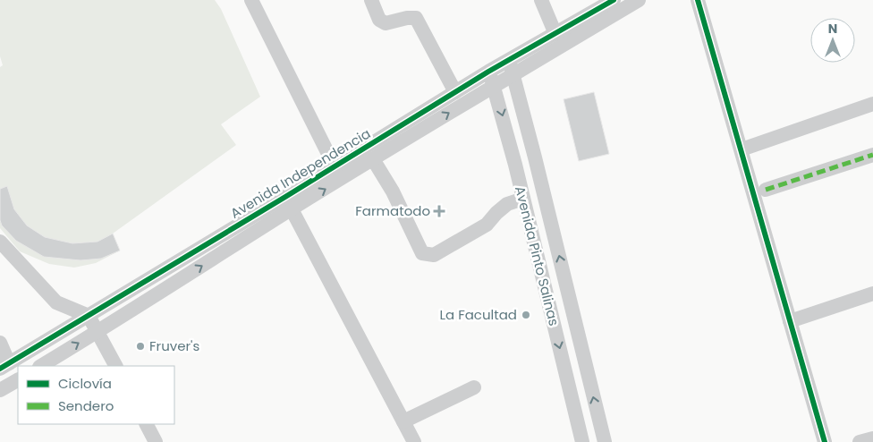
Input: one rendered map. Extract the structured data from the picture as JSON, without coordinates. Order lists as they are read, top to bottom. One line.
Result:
{"streets":{"street":["Avenida Independencia","Avenida Pinto Salinas"]},"crossings":[["Avenida Independencia","Avenida Pinto Salinas"]],"places":{"health":["Farmatodo"],"other":["La Facultad","Fruver's"]},"legend":["Ciclovía","Sendero"],"north":"top"}
